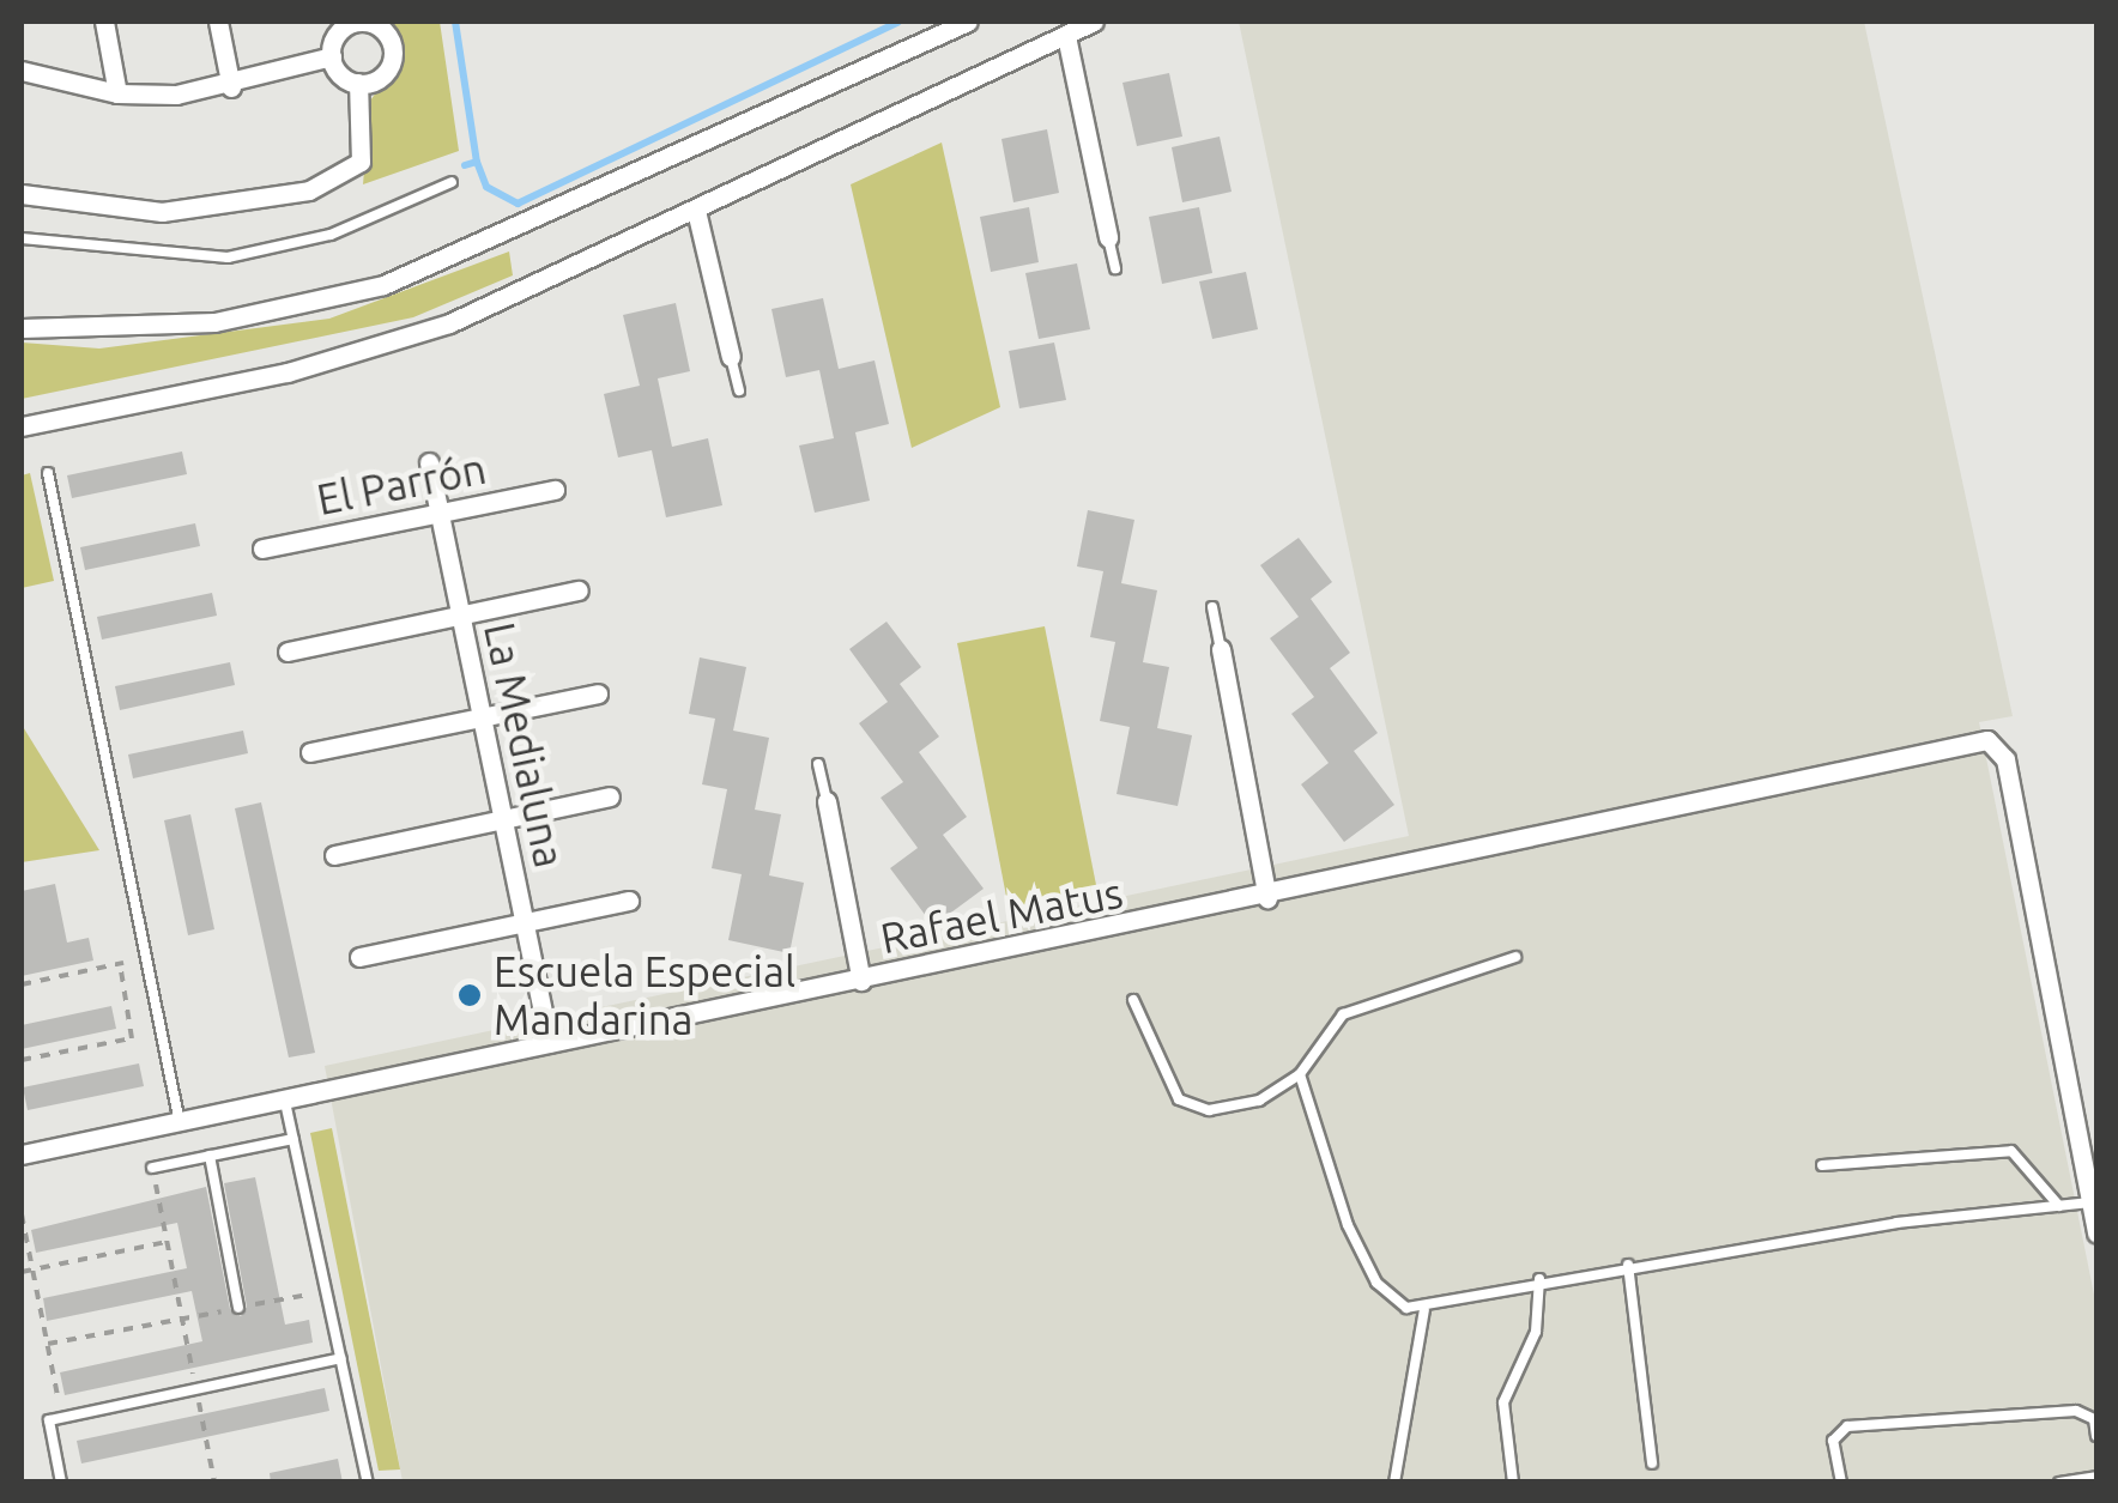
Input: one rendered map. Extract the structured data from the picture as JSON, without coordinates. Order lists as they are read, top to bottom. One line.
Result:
{"streets":{"street":["El Parrón","La Medialuna","Rafael Matus"]},"crossings":[["El Parrón","La Medialuna"],["La Medialuna","Rafael Matus"]],"places":["Escuela Especial Mandarina"]}
